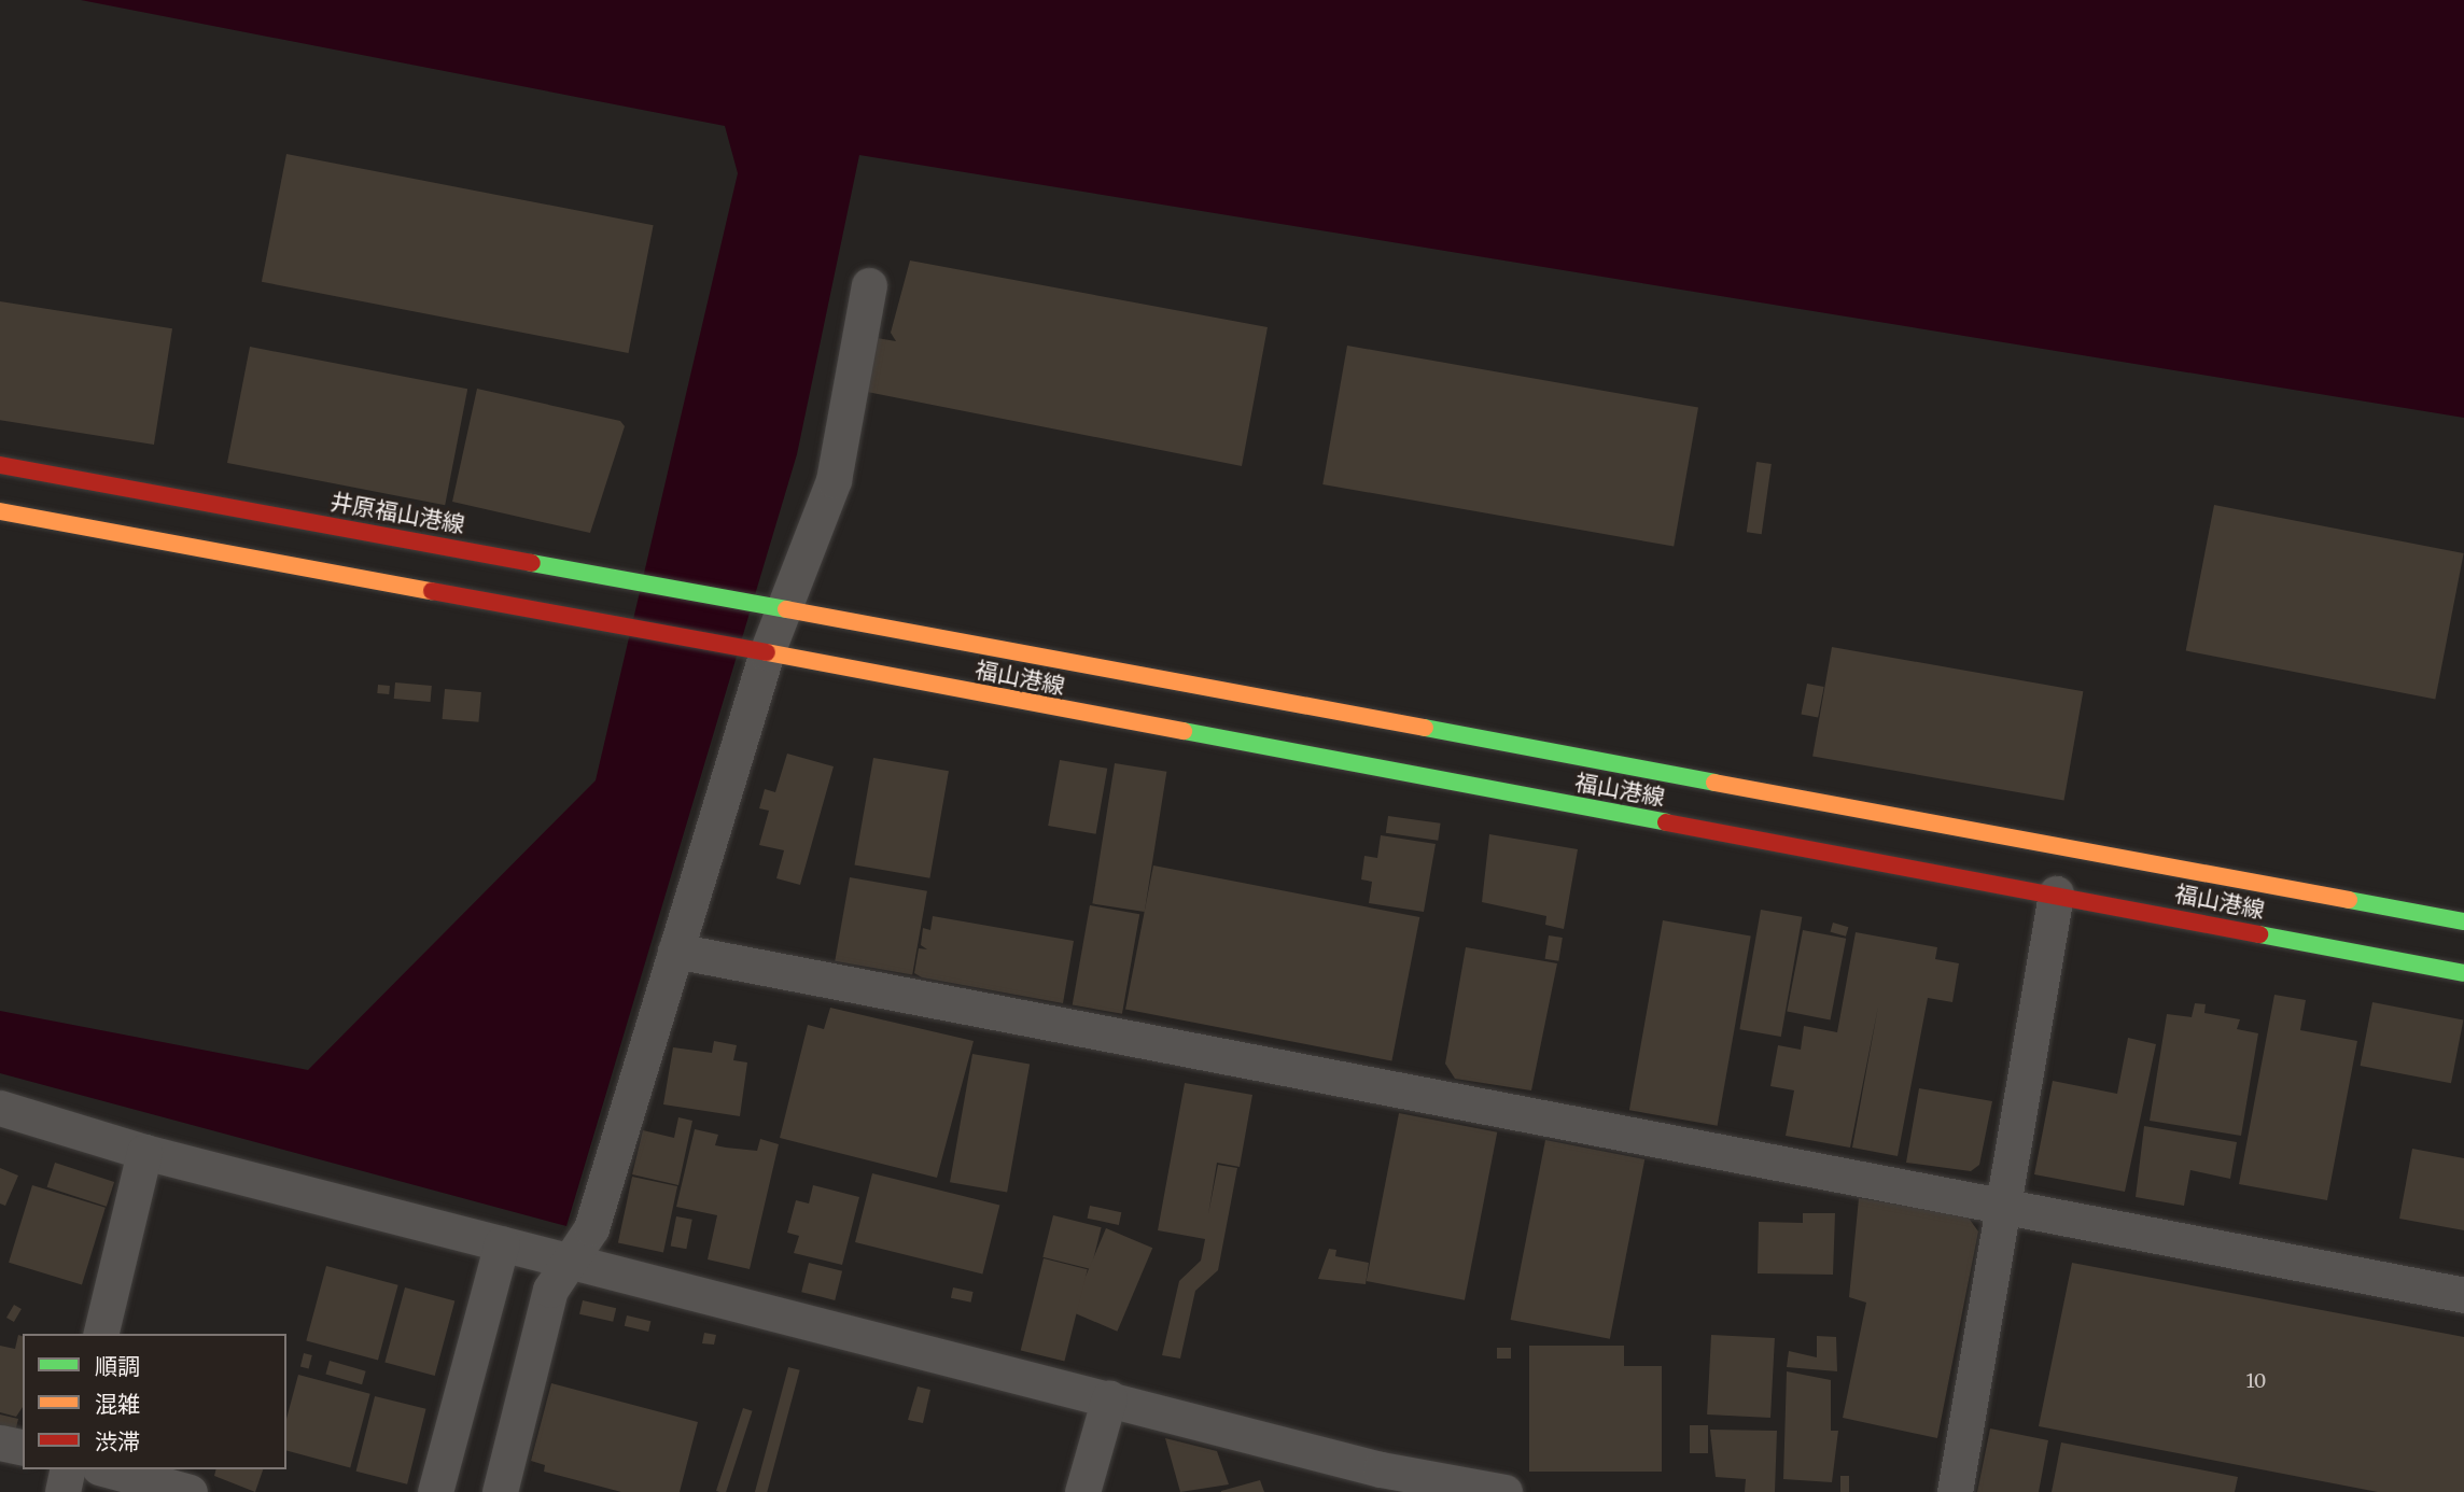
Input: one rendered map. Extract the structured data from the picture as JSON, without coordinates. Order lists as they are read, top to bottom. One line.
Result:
{"streets":{"main road":["井原福山港線","福山港線"]},"crossings":[["井原福山港線","福山港線"]],"house_numbers":["10"],"legend":["順調","混雑","渋滞"]}
